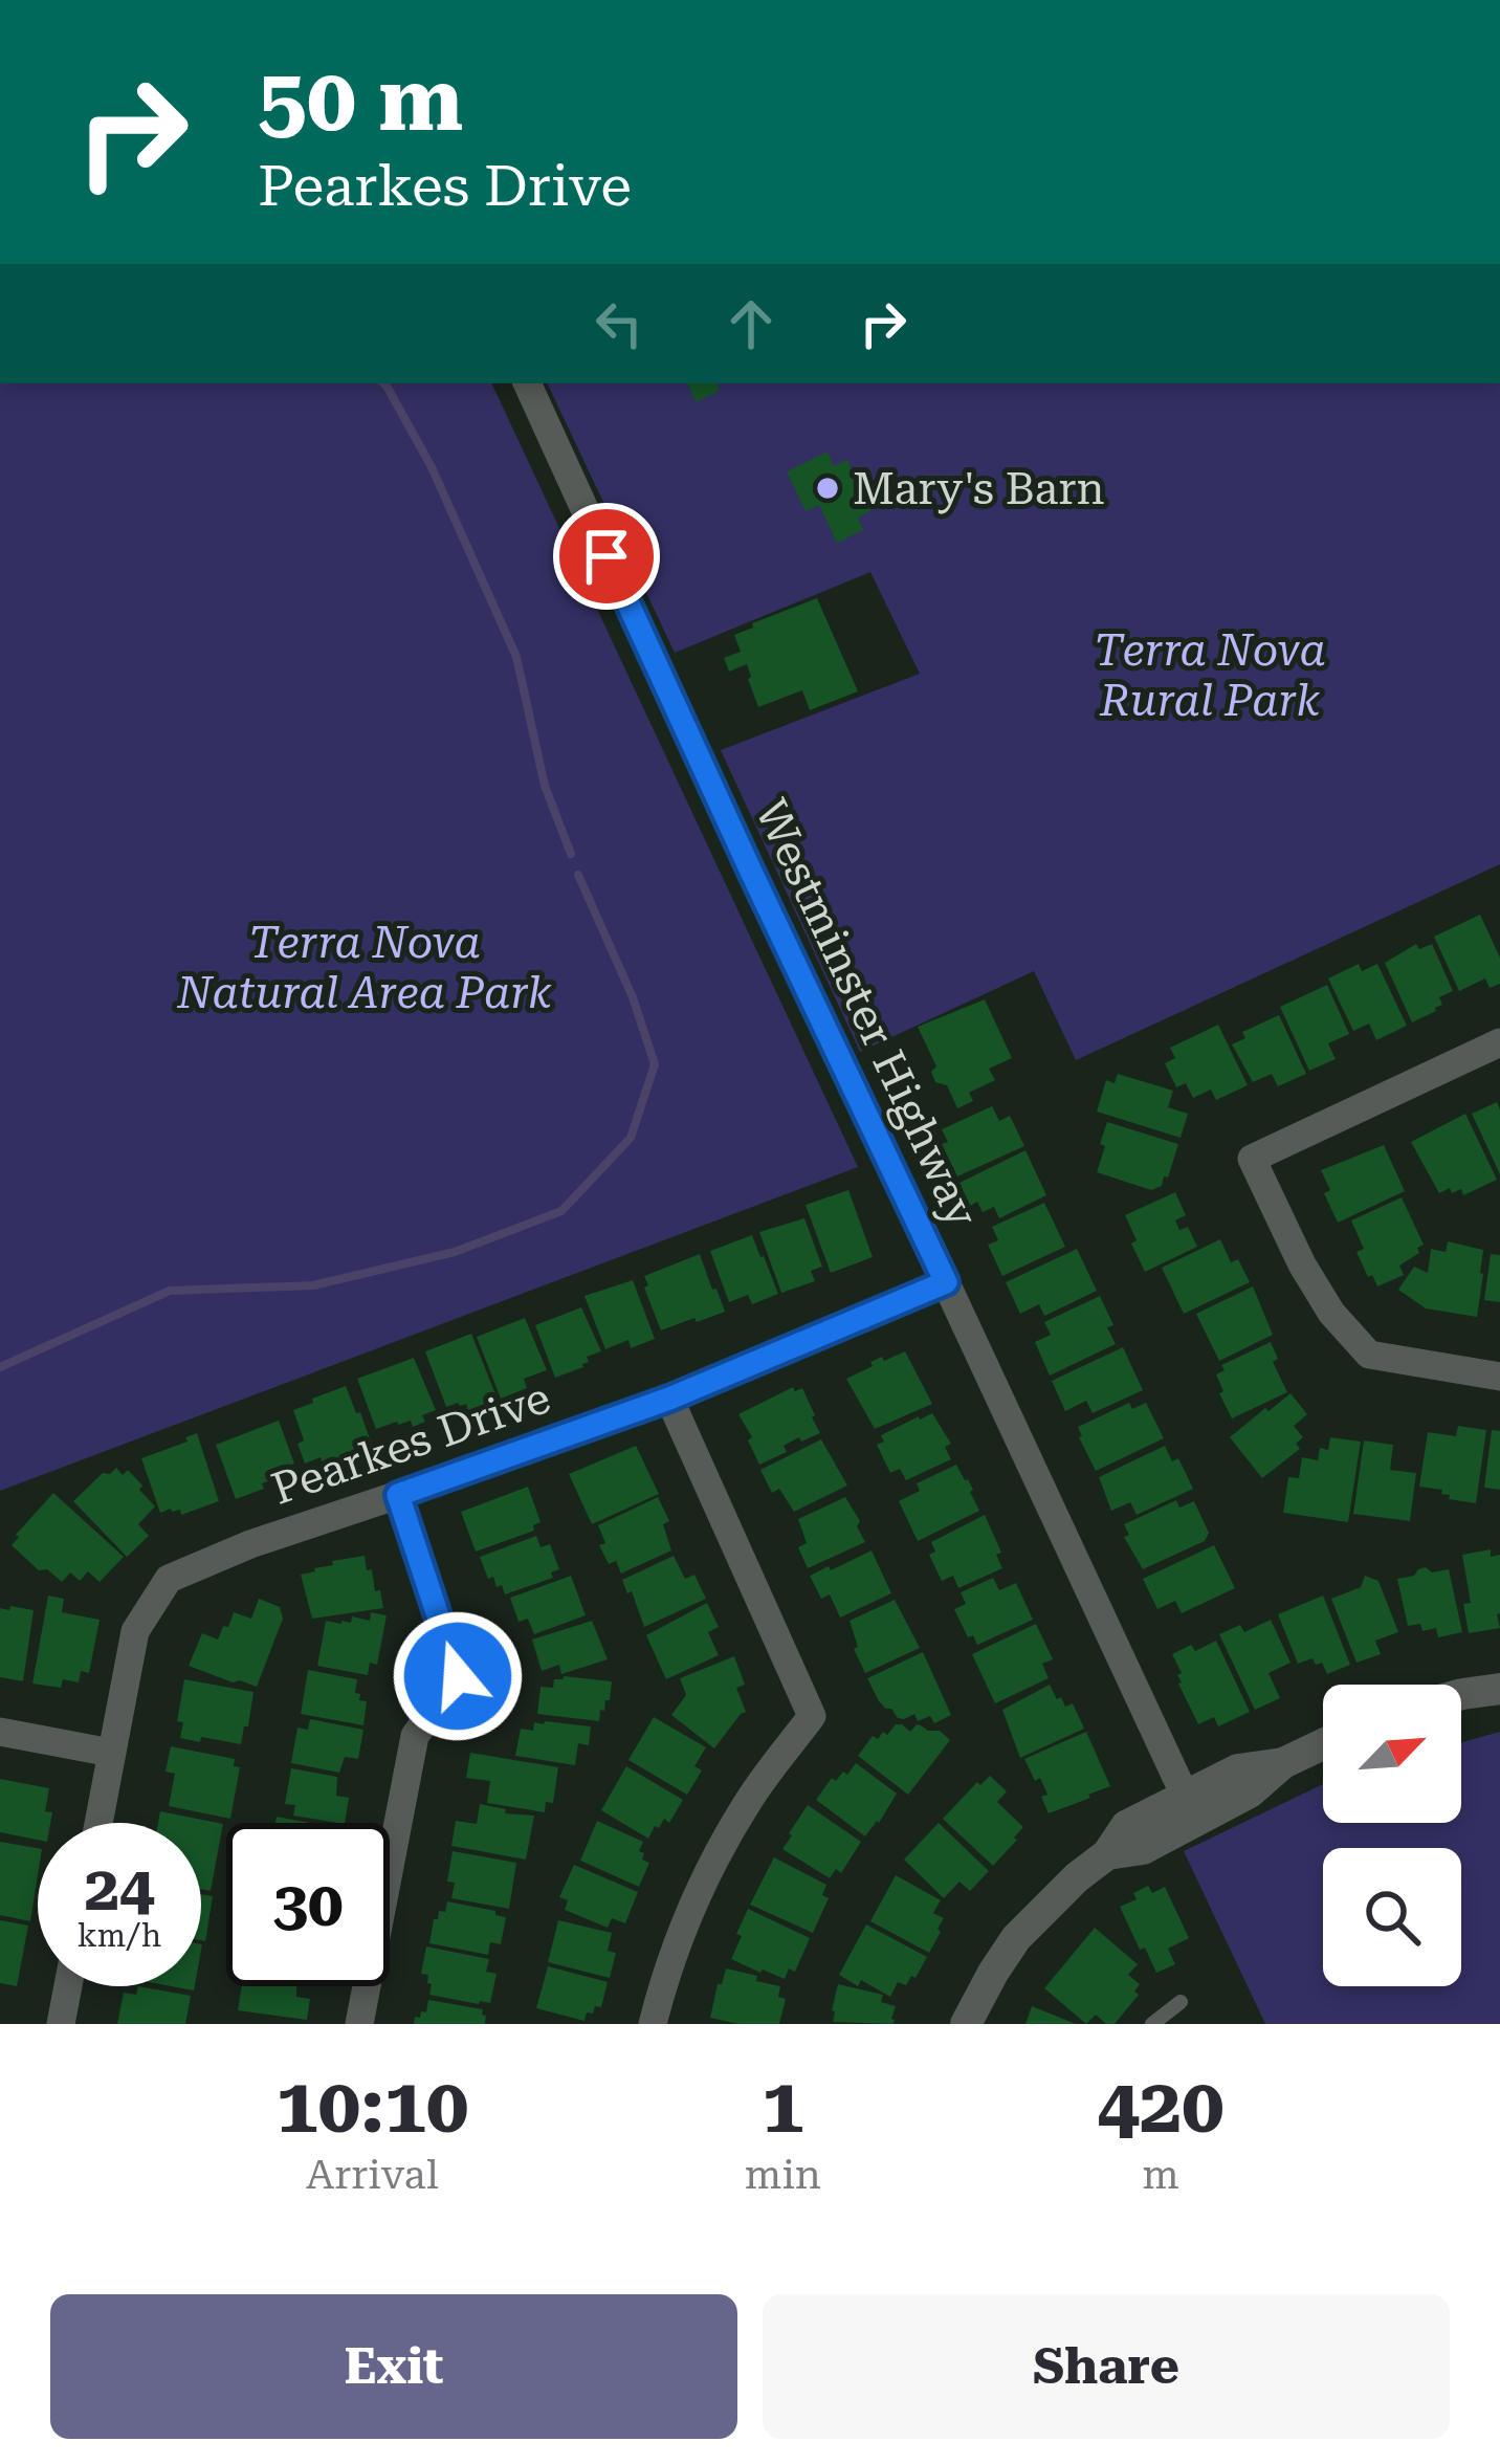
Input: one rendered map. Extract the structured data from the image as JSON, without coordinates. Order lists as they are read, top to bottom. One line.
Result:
{"streets":{"street":["Westminster Highway","Pearkes Drive"]},"crossings":[["Westminster Highway","Pearkes Drive"]],"parks":["Terra Nova Rural Park","Terra Nova Natural Area Park"],"places":["Mary's Barn"],"north":"top right","page":{"turn":["50 m","Pearkes Drive"],"speed":"24 km/h","limit":"30","eta":["10:10","Arrival","1","min","420","m"],"buttons":["Exit","Share"]}}
